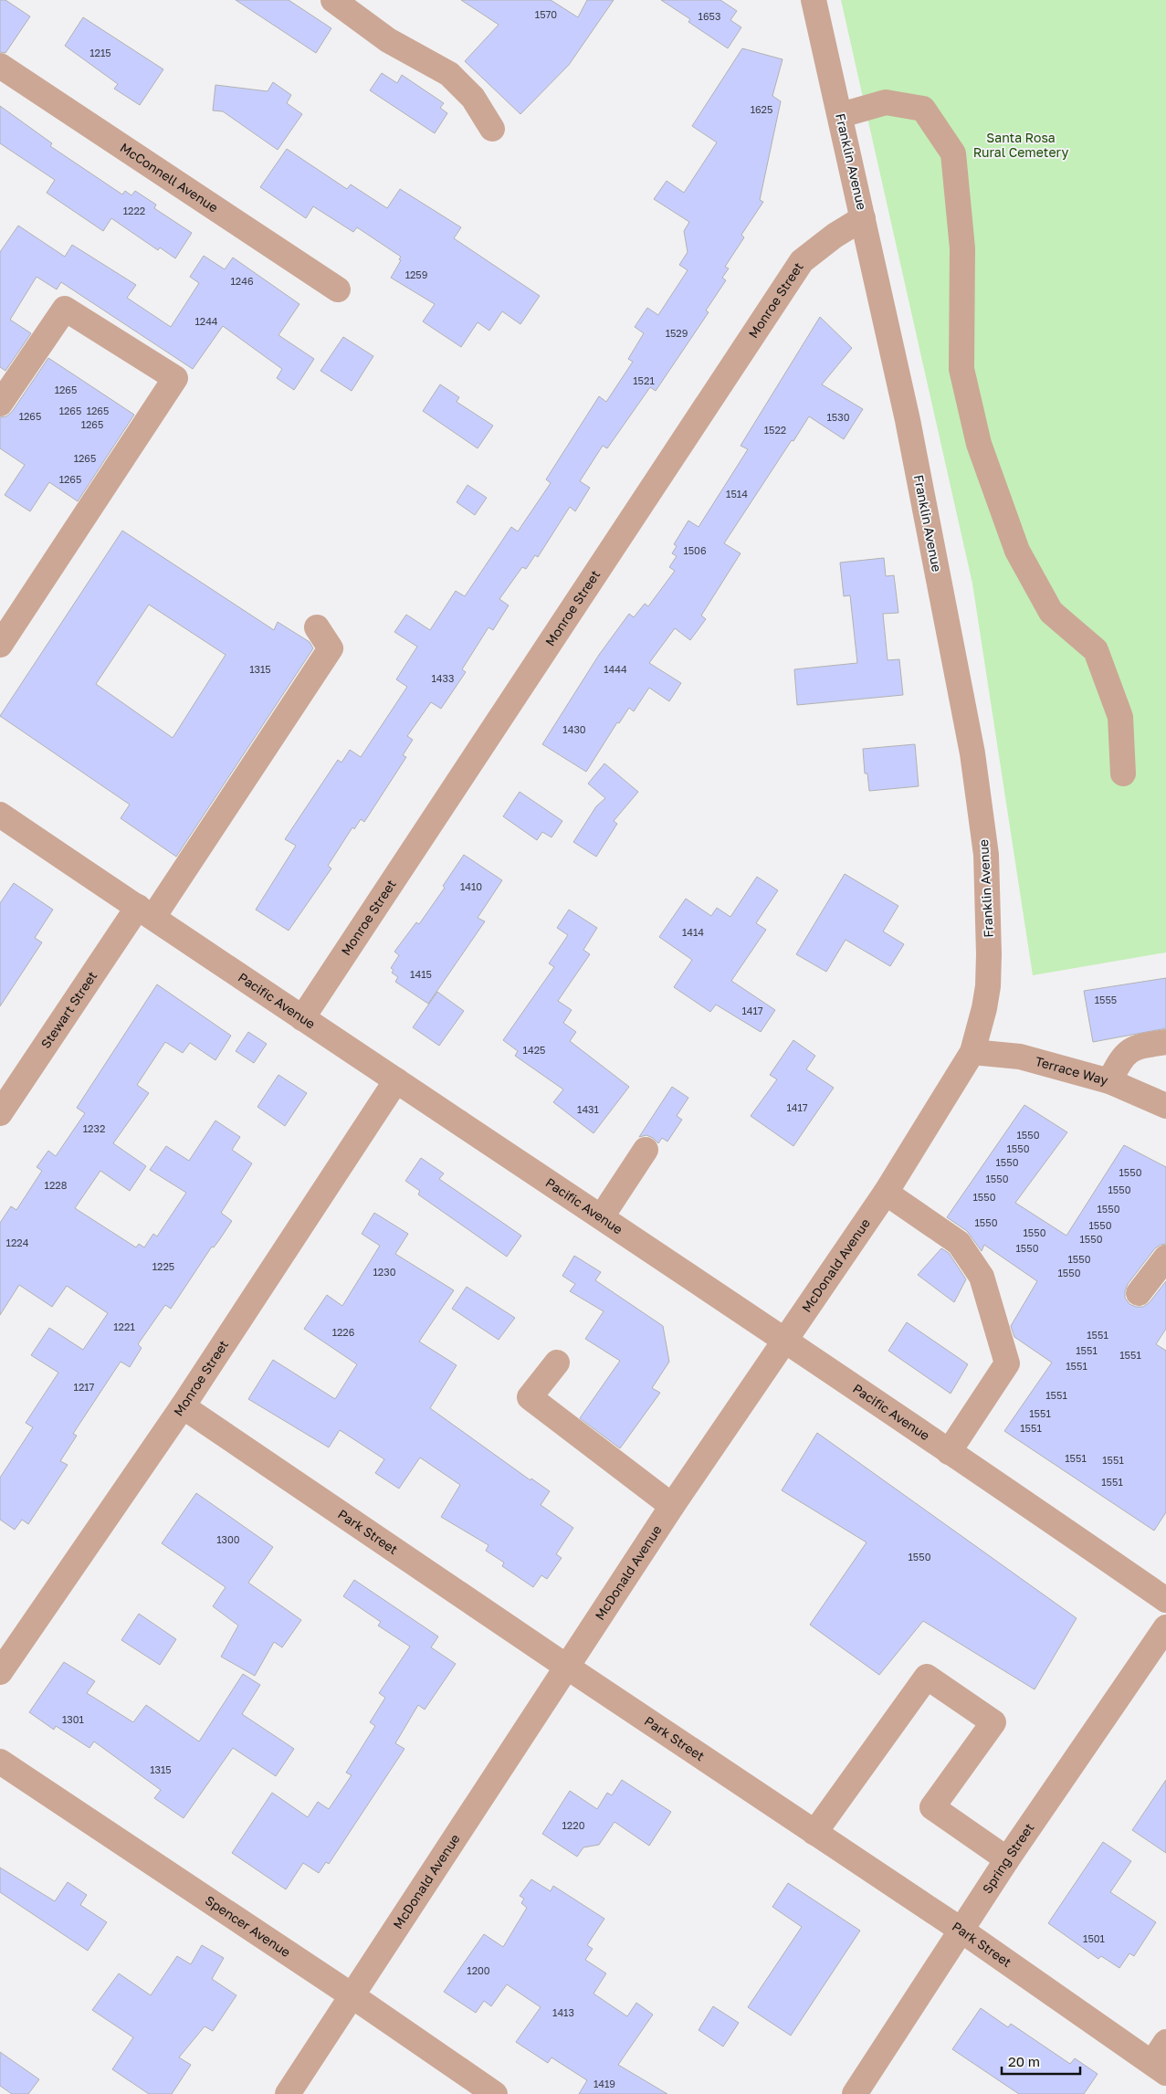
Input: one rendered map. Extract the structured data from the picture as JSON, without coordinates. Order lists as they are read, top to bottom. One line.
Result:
{"streets":{"street":["Franklin Avenue","McConnell Avenue","Monroe Street","Pacific Avenue","Stewart Street","Terrace Way","McDonald Avenue","Park Street","Spring Street","Spencer Avenue"]},"crossings":[["Franklin Avenue","Monroe Street"],["Franklin Avenue","Terrace Way"],["Franklin Avenue","McDonald Avenue"],["Monroe Street","Pacific Avenue"],["Monroe Street","Park Street"],["Pacific Avenue","Stewart Street"],["Pacific Avenue","McDonald Avenue"],["Terrace Way","McDonald Avenue"],["McDonald Avenue","Park Street"],["McDonald Avenue","Spencer Avenue"],["Park Street","Spring Street"]],"parks":["Santa Rosa Rural Cemetery"],"house_numbers":["1570","1653","1215","1625","1222","1259","1246","1244","1529","1521","1265","1265","1265","1265","1530","1265","1522","1265","1265","1514","1506","1315","1444","1433","1430","1410","1414","1415","1555","1417","1425","1417","1431","1232","1550","1550","1550","1550","1550","1228","1550","1550","1550","1550","1550","1550","1550","1224","1550","1550","1225","1230","1550","1221","1226","1551","1551","1551","1551","1217","1551","1551","1551","1551","1551","1551","1300","1550","1301","1315","1220","1501","1200","1413","1419"],"scale_bar":"20 m"}
